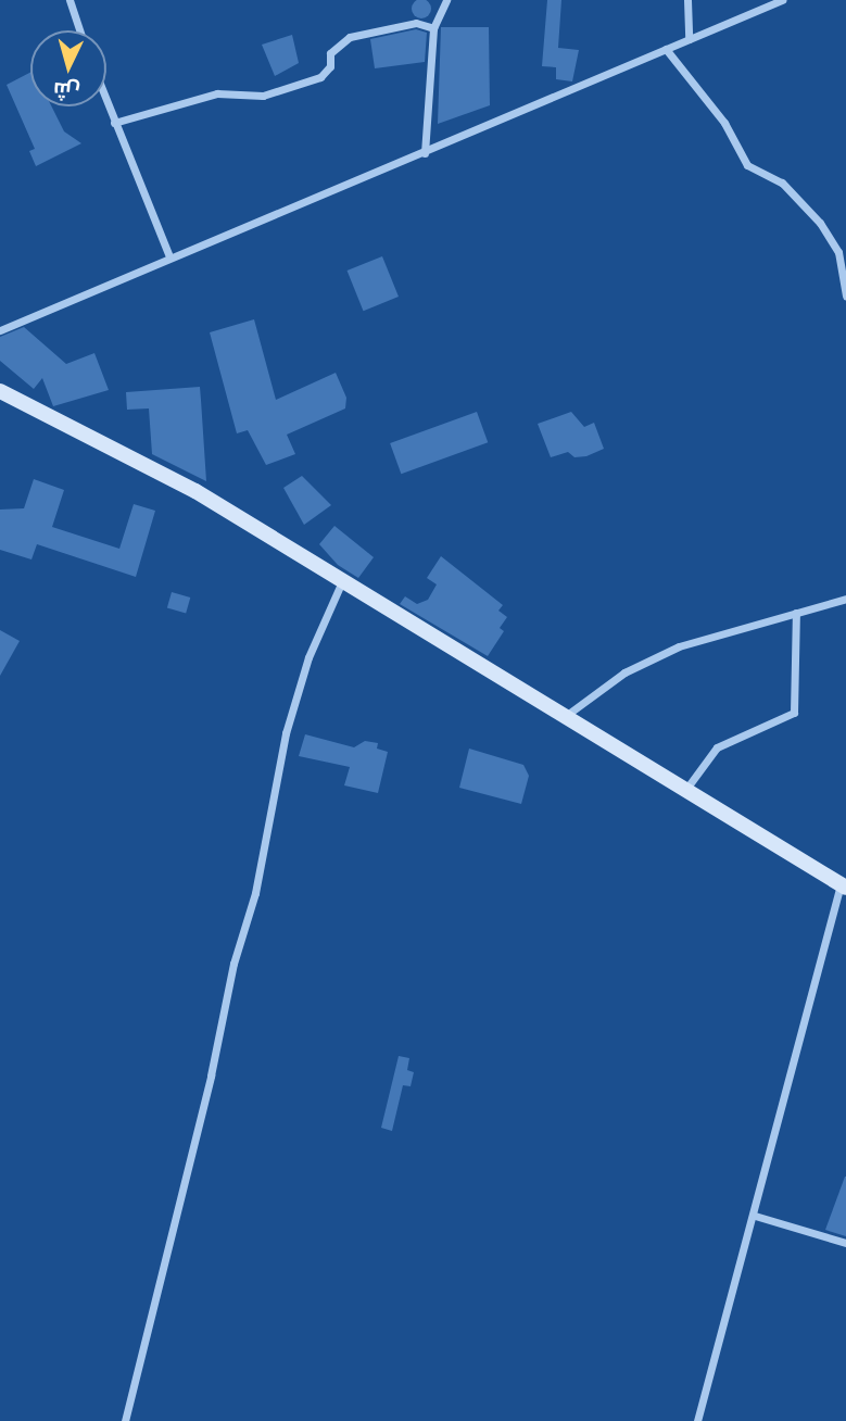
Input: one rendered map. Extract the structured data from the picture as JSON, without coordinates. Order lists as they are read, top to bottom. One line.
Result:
{"north":"bottom"}
